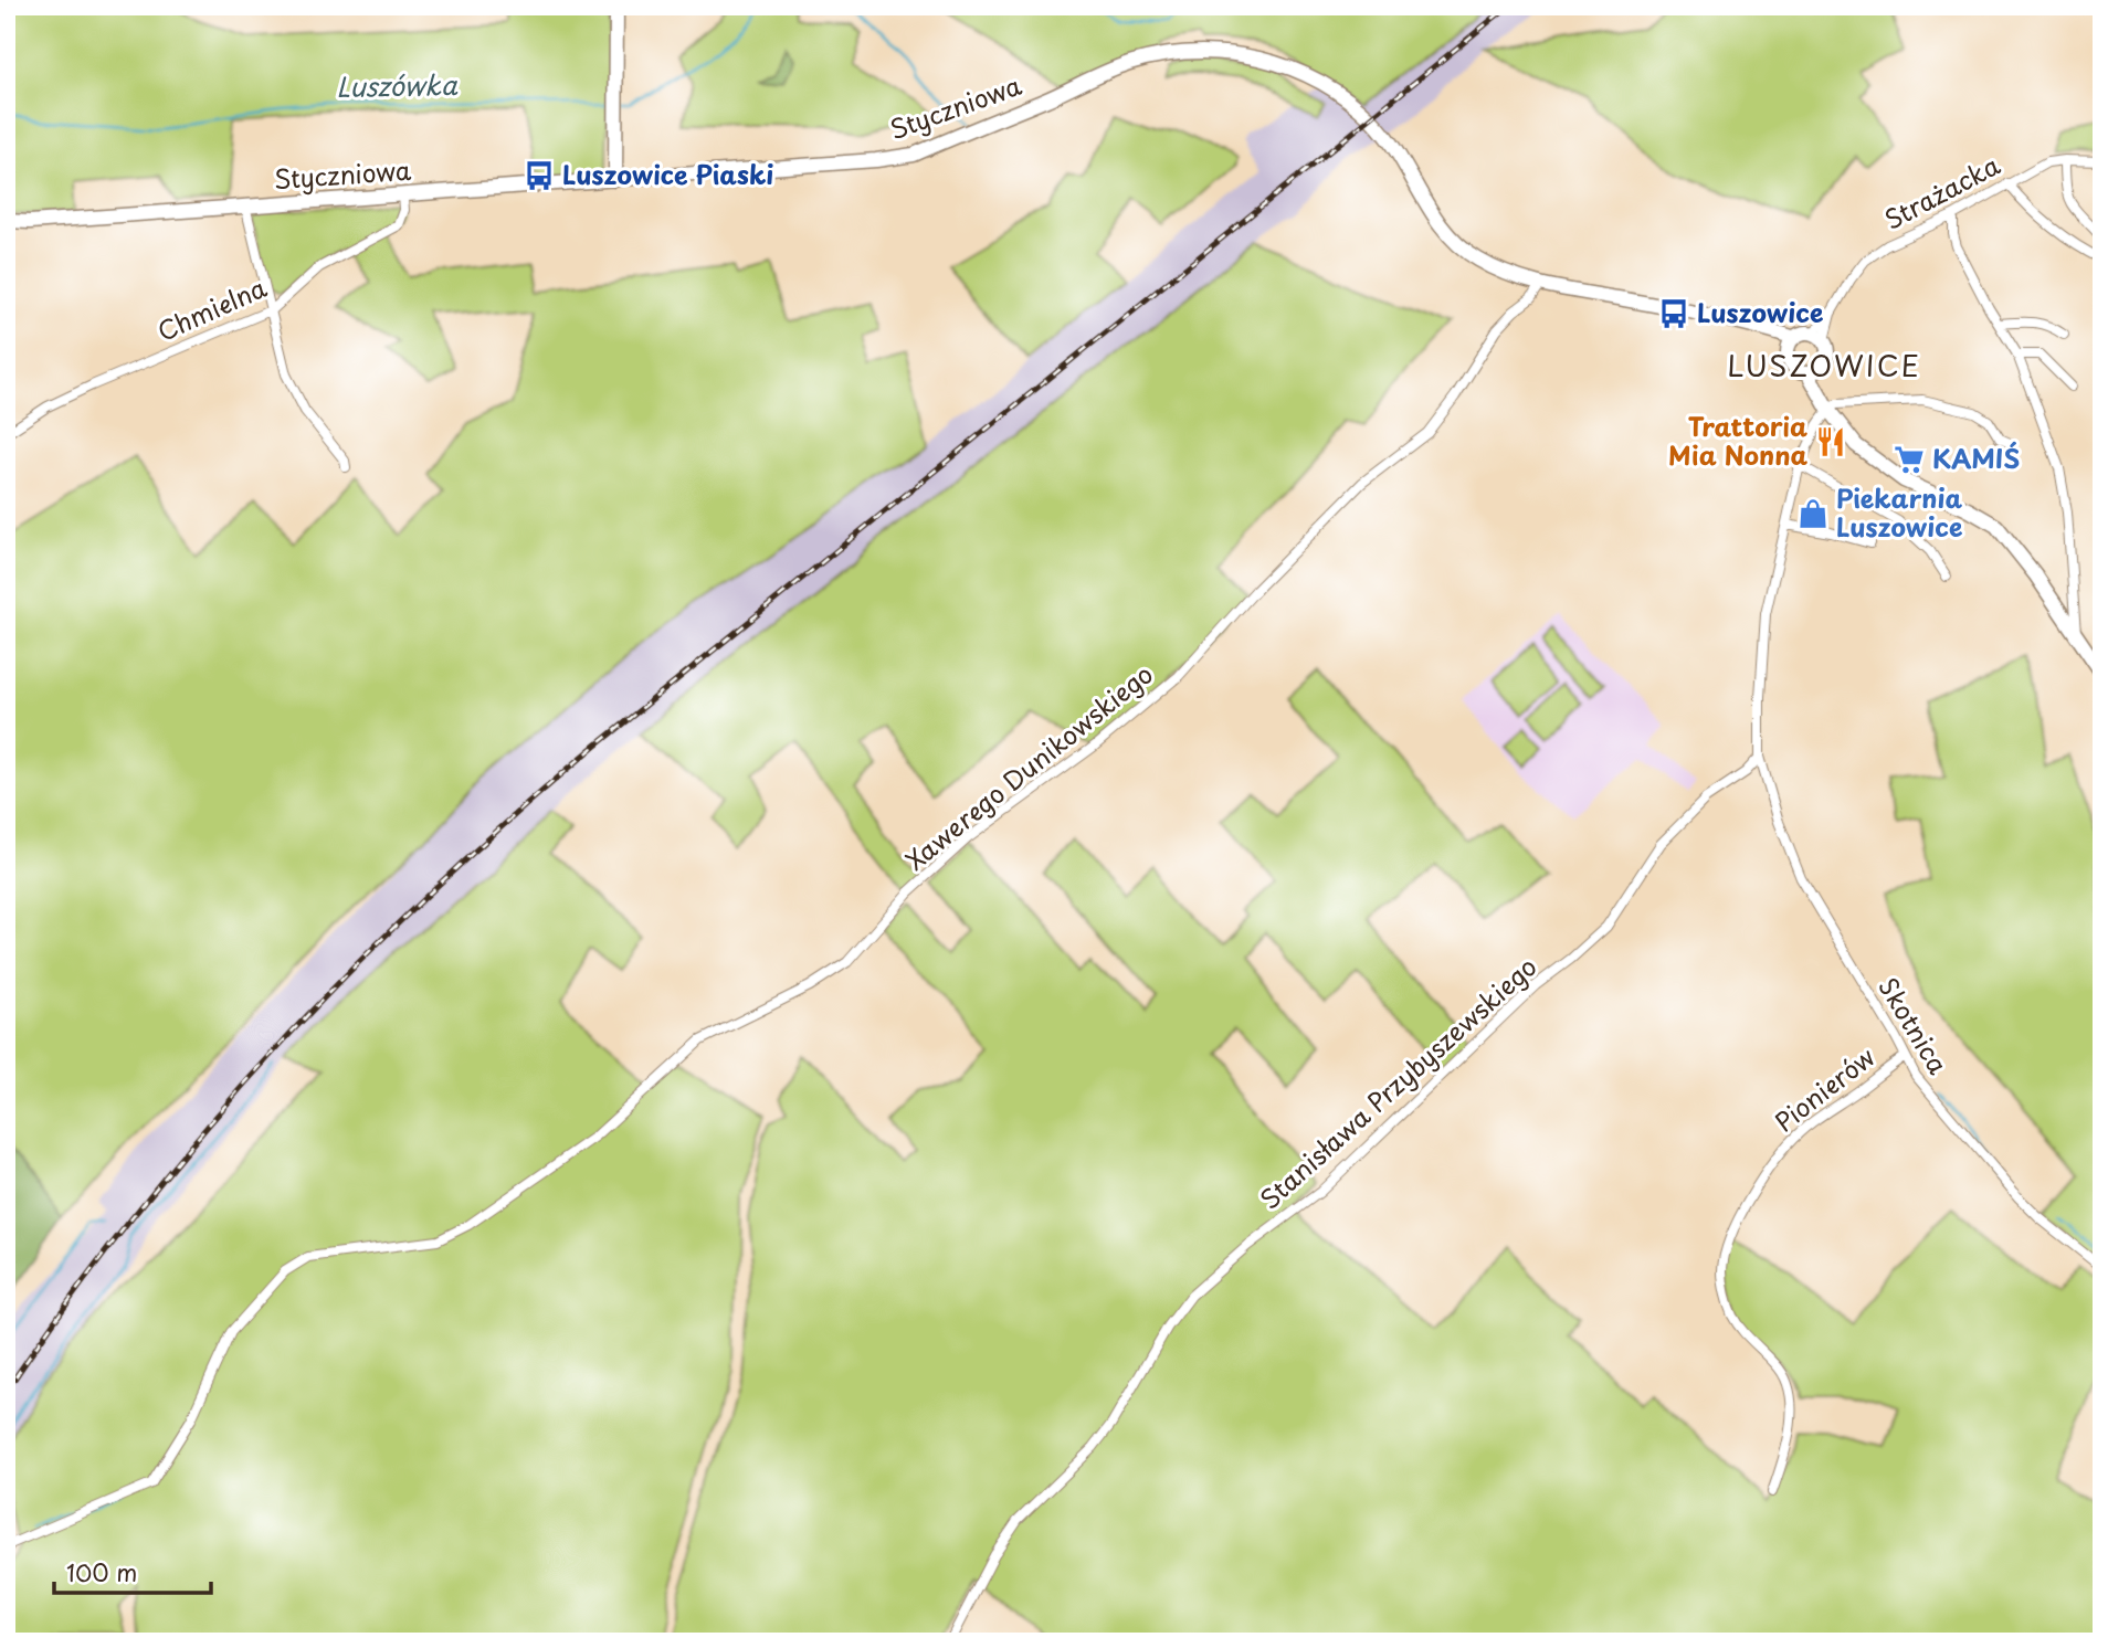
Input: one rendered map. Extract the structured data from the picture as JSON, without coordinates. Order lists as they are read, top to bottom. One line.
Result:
{"streets":{"street":["Styczniowa","Strażacka","Chmielna","Xawerego Dunikowskiego","Skotnica","Stanisława Przybyszewskiego","Pionierów"]},"crossings":[["Styczniowa","Strażacka"],["Styczniowa","Chmielna"],["Styczniowa","Xawerego Dunikowskiego"],["Skotnica","Stanisława Przybyszewskiego"],["Skotnica","Pionierów"]],"districts":["LUSZOWICE"],"water":["Luszówka"],"places":{"bus stop":["Luszowice Piaski","Luszowice"],"restaurant":["Trattoria Mia Nonna"],"supermarket":["KAMIŚ"],"shop":["Piekarnia Luszowice"]},"scale_bar":"100 m"}
